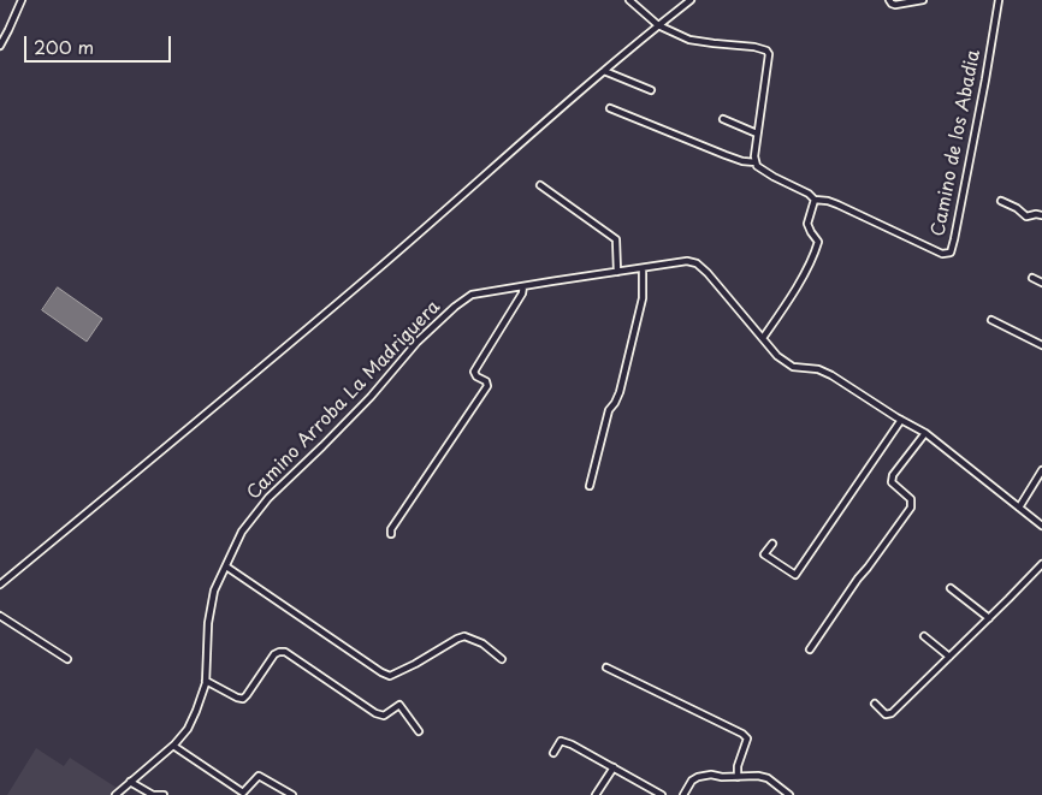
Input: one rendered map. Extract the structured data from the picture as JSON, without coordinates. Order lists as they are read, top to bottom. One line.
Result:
{"streets":{"street":["Camino de los Abadia","Camino Arroba La Madriguera"]},"scale_bar":"200 m"}
